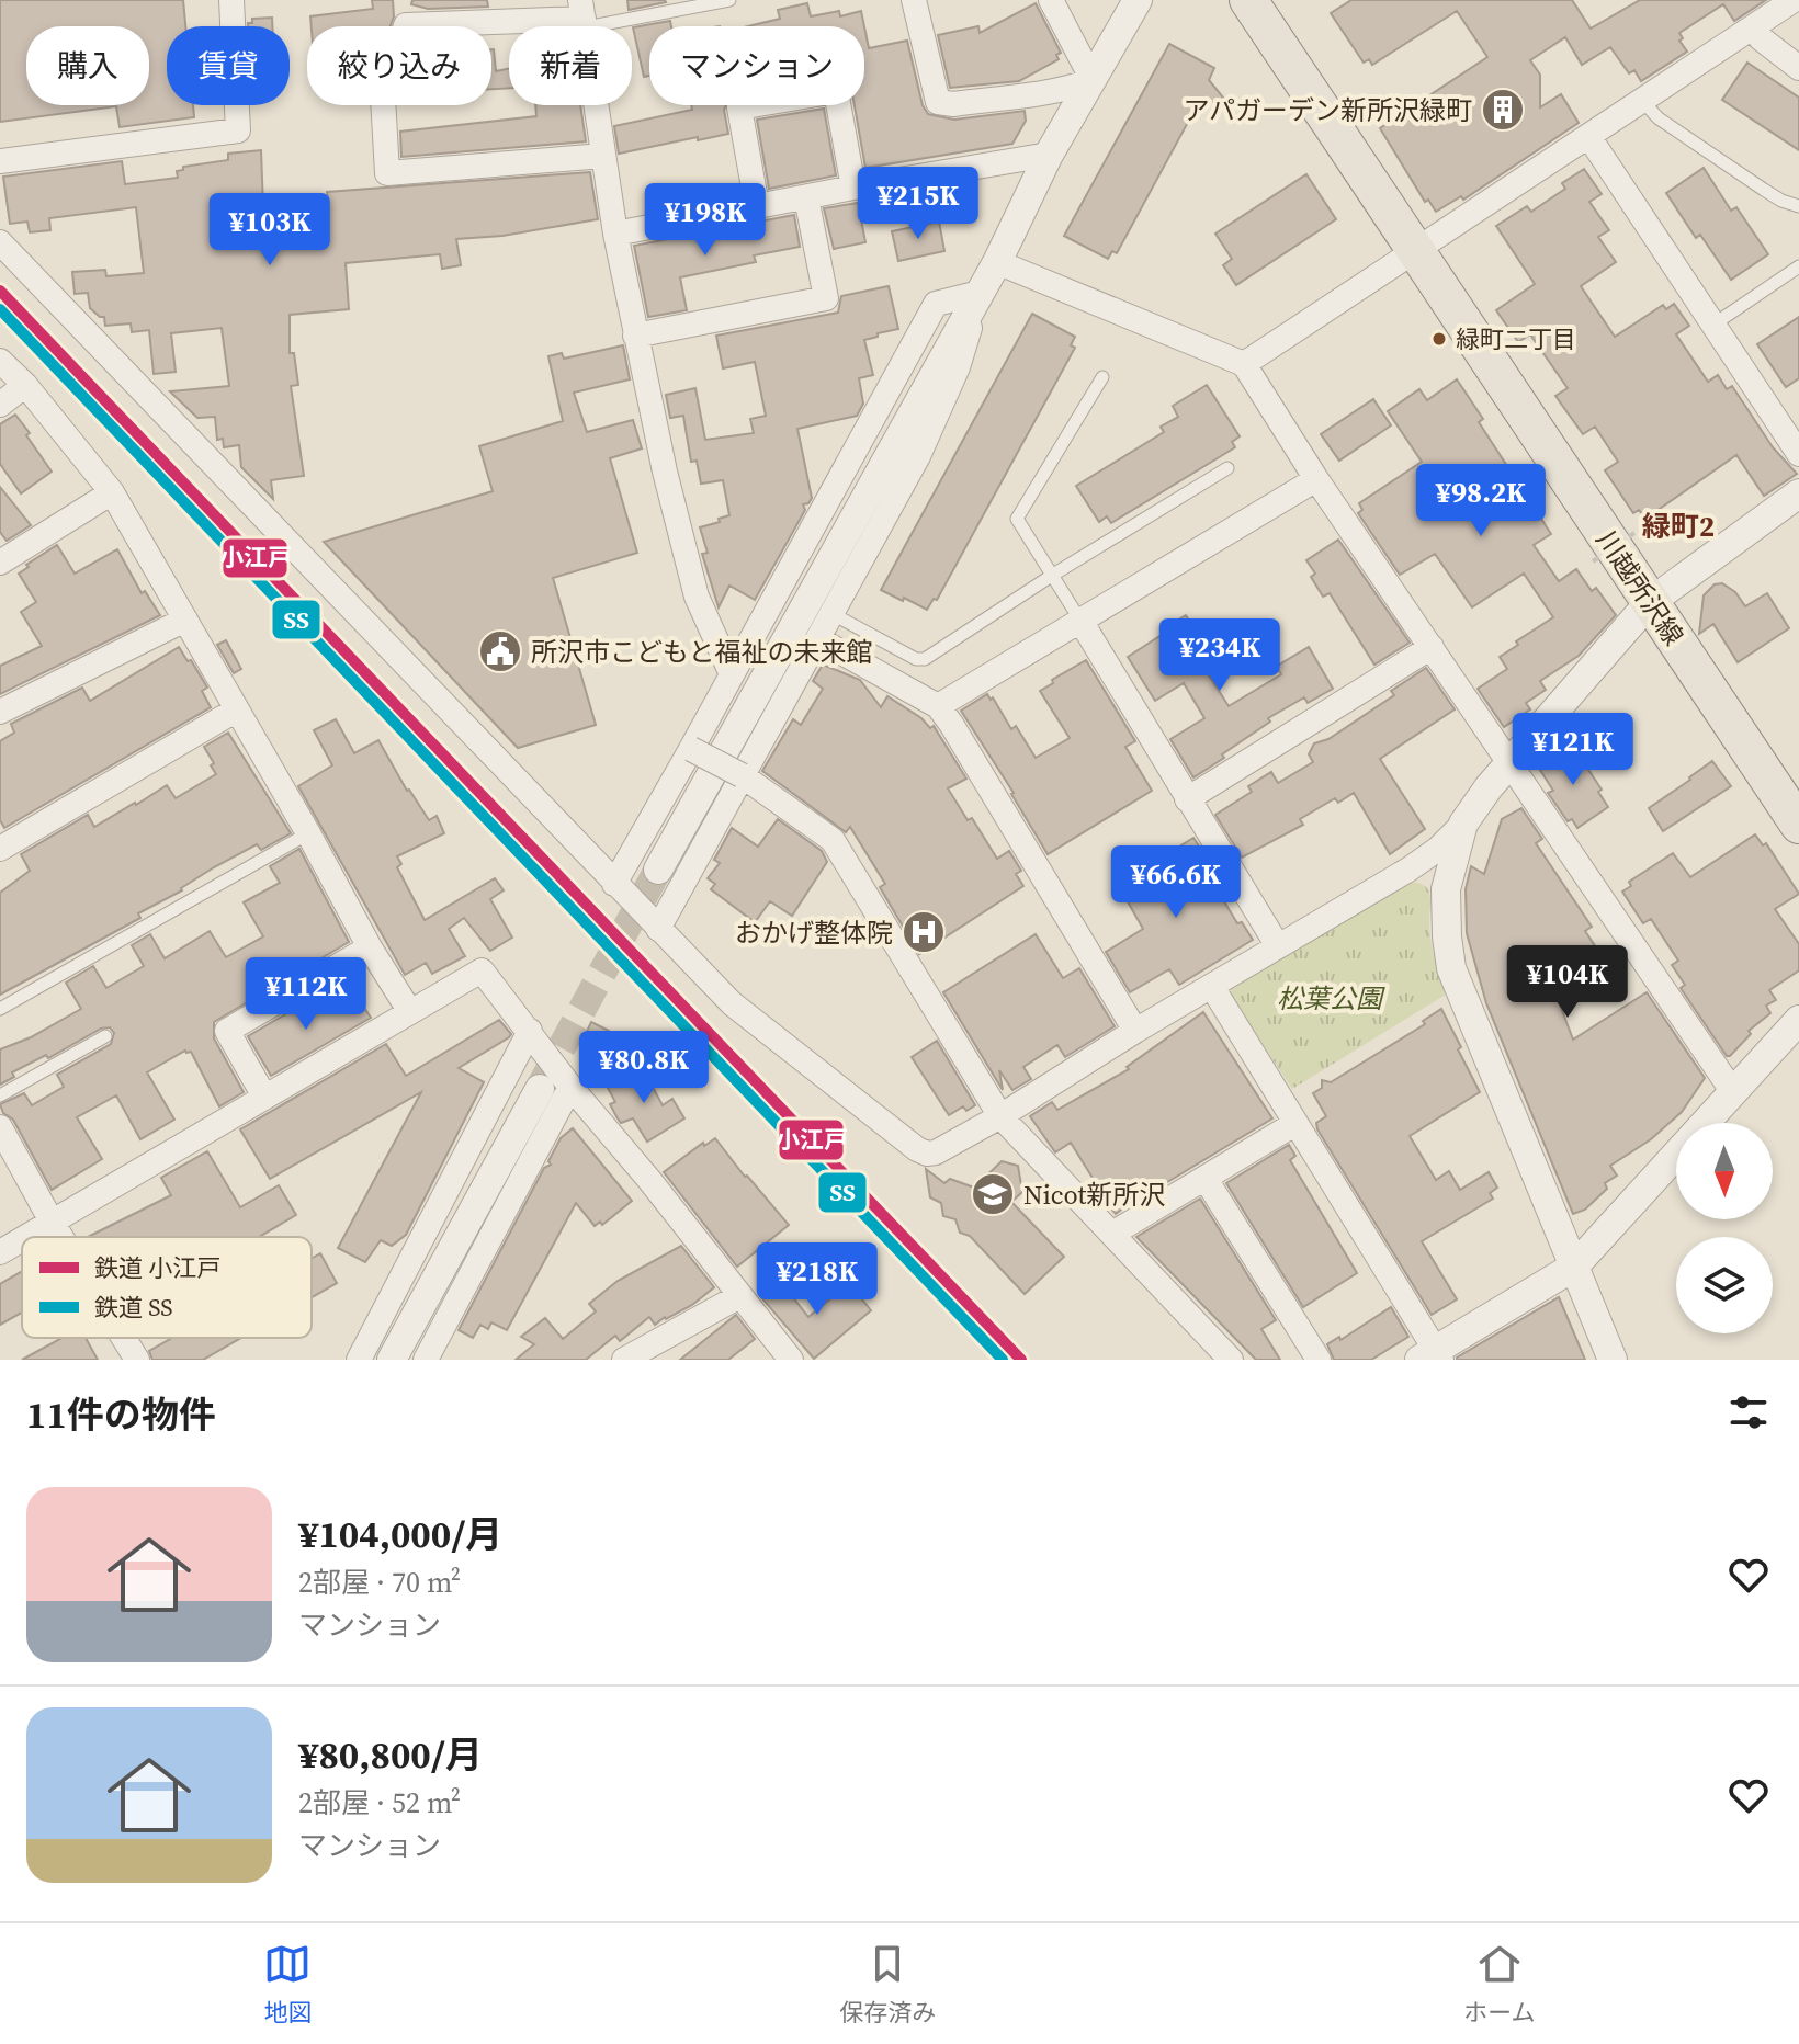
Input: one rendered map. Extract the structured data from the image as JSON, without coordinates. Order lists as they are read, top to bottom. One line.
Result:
{"streets":{"main road":["川越所沢線"]},"districts":["緑町2"],"parks":["松葉公園"],"places":{"building":["アパガーデン新所沢緑町"],"other":["緑町二丁目"],"public building":["所沢市こどもと福祉の未来館"],"hospital":["おかげ整体院"],"school or university":["Nicot新所沢"]},"lines":["rail line 小江戸","rail line SS"],"legend":["鉄道 小江戸","鉄道 SS"],"north":"bottom","page":{"chip":["購入","賃貸","絞り込み","新着","マンション"],"price":["¥215K","¥198K","¥103K","¥98.2K","¥234K","¥121K","¥66.6K","¥104K","¥112K","¥80.8K","¥218K"],"heading":"11件の物件","list":[{"name":"¥104,000/月","note":"2部屋 · 70 m² · マンション"},{"name":"¥80,800/月","note":"2部屋 · 52 m² · マンション"}],"tabs":["地図","保存済み","ホーム"]}}
